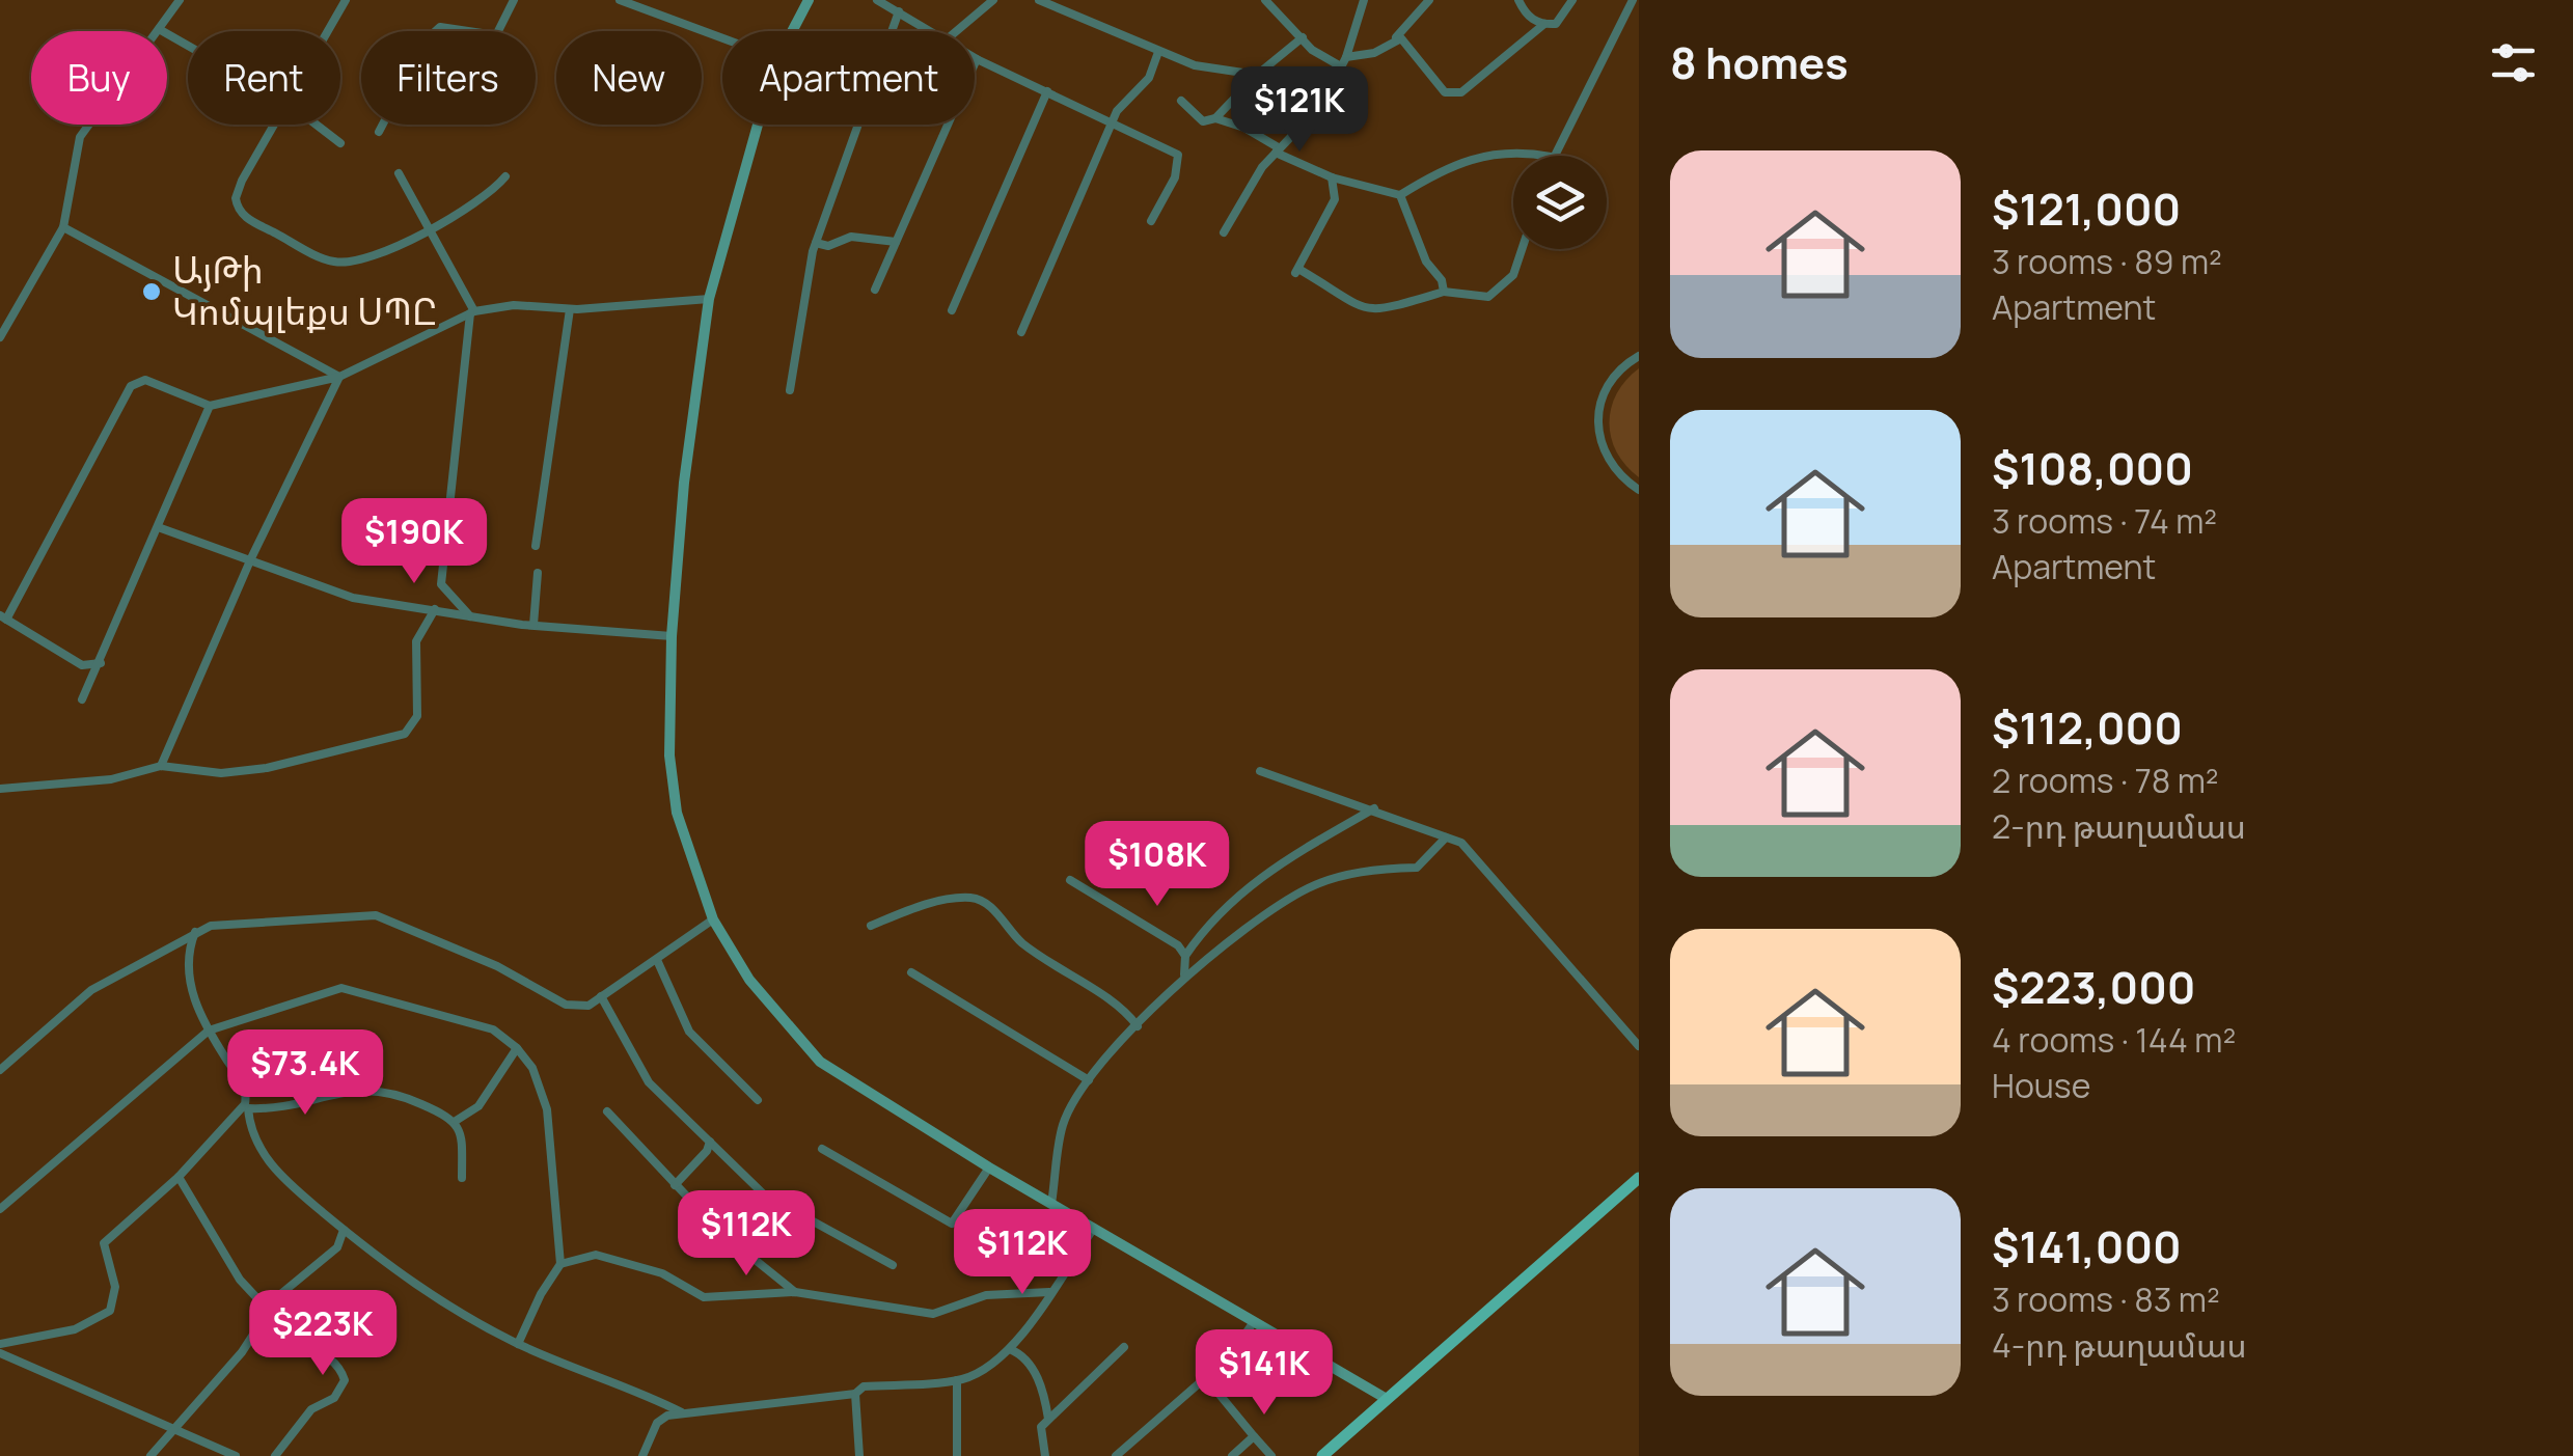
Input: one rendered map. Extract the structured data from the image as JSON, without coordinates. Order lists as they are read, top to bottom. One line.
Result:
{"places":["ԱյԹի Կոմպլեքս ՍՊԸ"],"page":{"heading":"8 homes","chip":["Buy","Rent","Filters","New","Apartment"],"price":["$121K","$190K","$108K","$73.4K","$112K","$112K","$223K","$141K"],"list":[{"name":"$121,000","note":"3 rooms · 89 m² · Apartment"},{"name":"$108,000","note":"3 rooms · 74 m² · Apartment"},{"name":"$112,000","note":"2 rooms · 78 m² · 2-րդ թաղամաս"},{"name":"$223,000","note":"4 rooms · 144 m² · House"},{"name":"$141,000","note":"3 rooms · 83 m² · 4-րդ թաղամաս"}]}}
